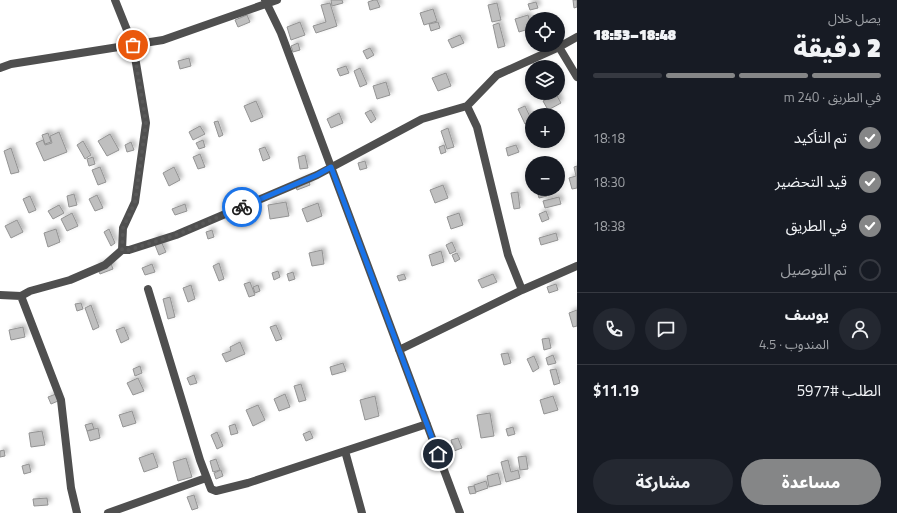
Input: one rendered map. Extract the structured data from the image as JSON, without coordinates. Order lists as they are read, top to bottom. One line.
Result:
{"page":{"heading":["2 دقيقة","يصل خلال","18:48–18:53"],"panel":["يوسف","المندوب · 4.5","الطلب #5977","$11.19"],"map_buttons":["+","−"],"bar":"في الطريق · 240 m","list":[["تم التأكيد","18:18"],["قيد التحضير","18:30"],["في الطريق","18:38"],"تم التوصيل"],"buttons":["مساعدة","مشاركة"]}}
